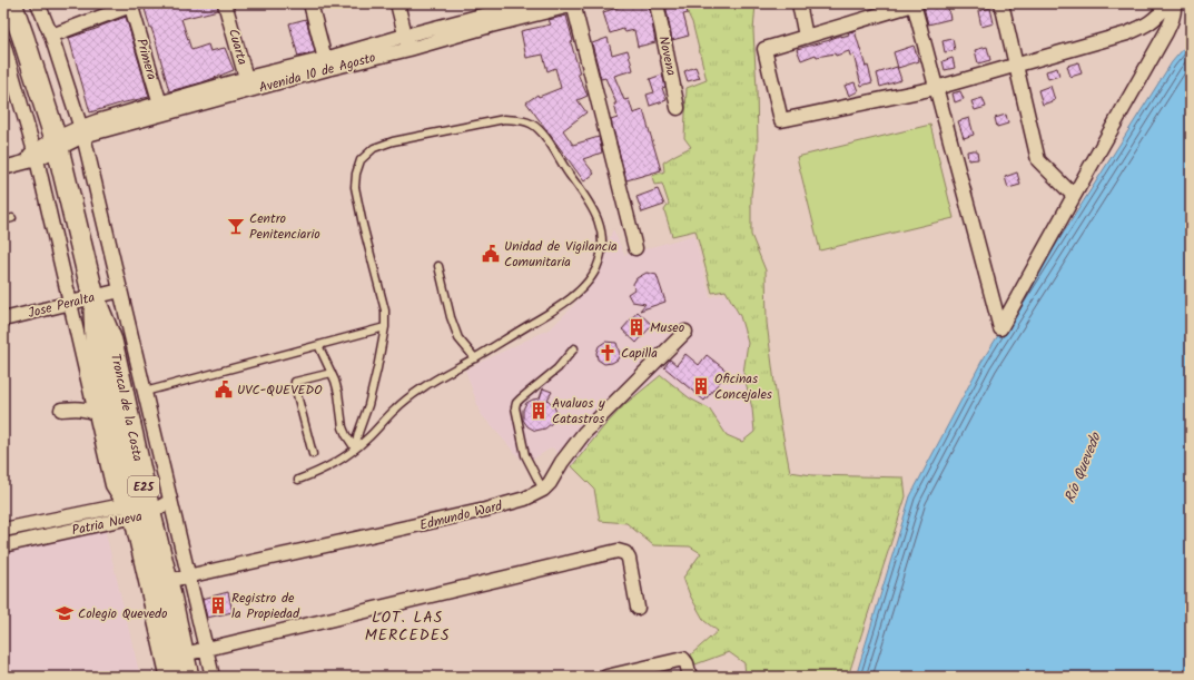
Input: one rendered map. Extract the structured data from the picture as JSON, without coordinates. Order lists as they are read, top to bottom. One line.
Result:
{"streets":{"highway":["Troncal de la Costa","E25"],"street":["Cuarta","Novena","Primera","Avenida 10 de Agosto","Jose Peralta","Edmundo Ward","Patria Nueva"]},"crossings":[["Cuarta","Avenida 10 de Agosto"],["Primera","Avenida 10 de Agosto"],["Avenida 10 de Agosto","Troncal de la Costa"],["Jose Peralta","Troncal de la Costa"],["Troncal de la Costa","Edmundo Ward"],["Troncal de la Costa","Patria Nueva"]],"districts":["LOT. LAS MERCEDES"],"water":["Río Quevedo"],"places":{"bar":["Centro Penitenciario"],"public building":["Unidad de Vigilancia Comunitaria","UVC-QUEVEDO"],"building":["Museo","Oficinas Concejales","Avaluos y Catastros","Registro de la Propiedad"],"church":["Capilla"],"school or university":["Colegio Quevedo"]}}
